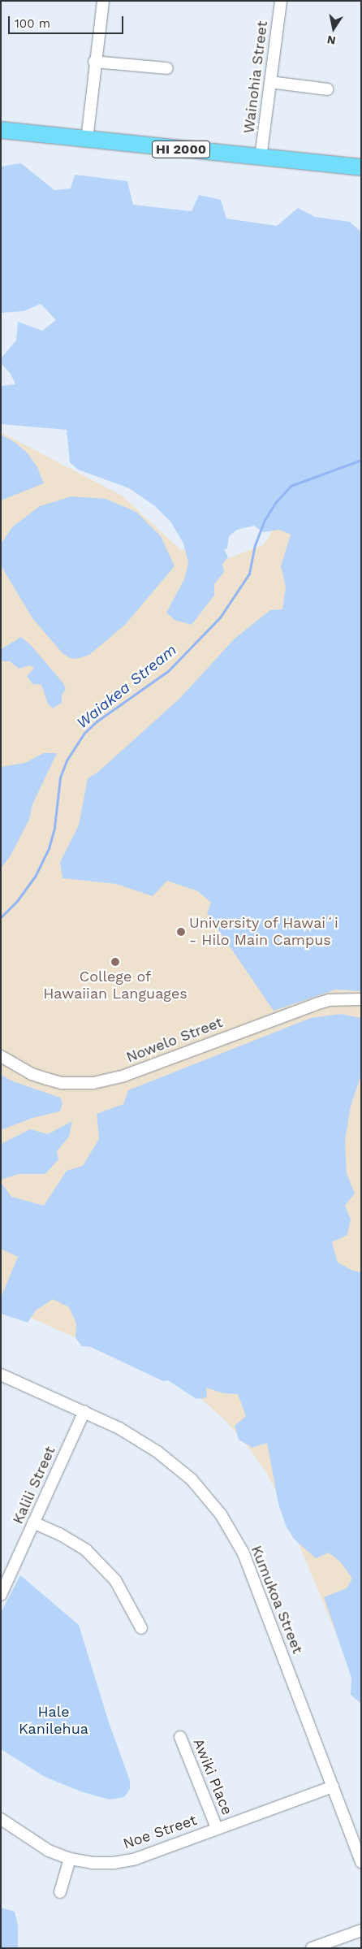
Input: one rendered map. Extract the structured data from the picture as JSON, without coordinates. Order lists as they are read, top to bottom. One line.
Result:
{"streets":{"highway":["HI 2000"],"street":["Wainohia Street","Nowelo Street","Kalili Street","Kumukoa Street","Awiki Place","Noe Street"]},"crossings":[["Wainohia Street","HI 2000"],["Kalili Street","Kumukoa Street"],["Kumukoa Street","Noe Street"],["Awiki Place","Noe Street"]],"water":["Waiakea Stream"],"parks":["Hale Kanilehua"],"places":["University of Hawaiʻi - Hilo Main Campus","College of Hawaiian Languages"],"scale_bar":"100 m","north":"bottom"}
